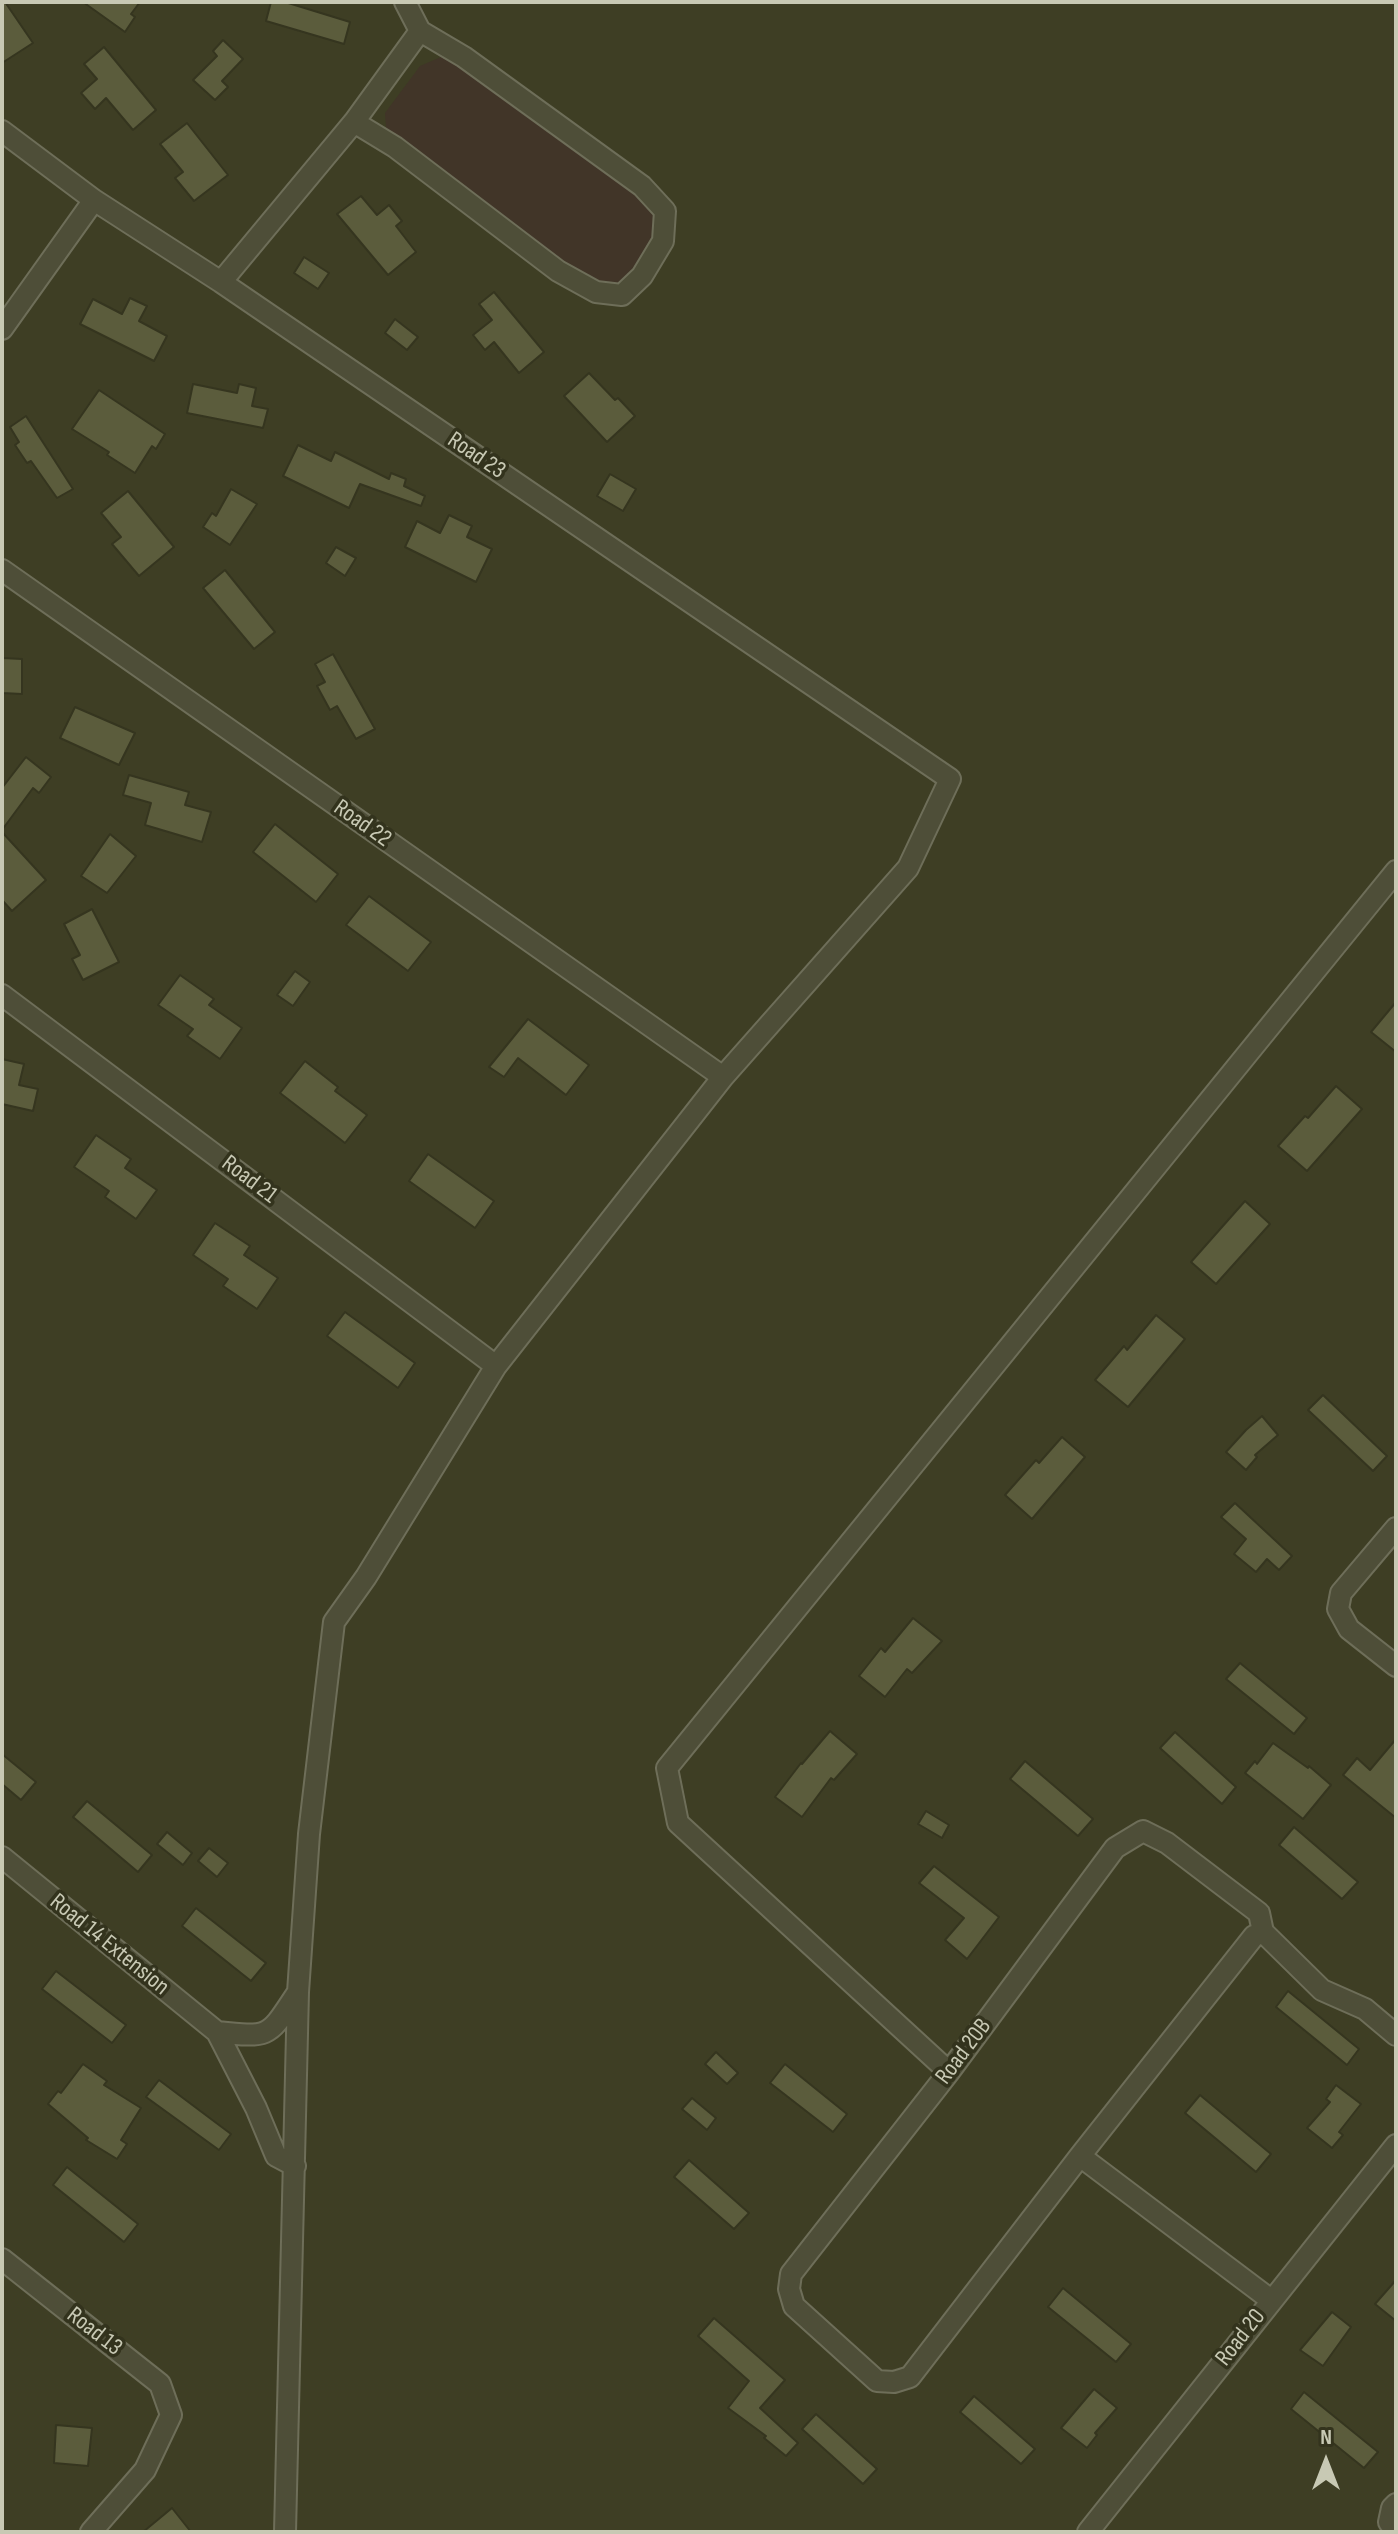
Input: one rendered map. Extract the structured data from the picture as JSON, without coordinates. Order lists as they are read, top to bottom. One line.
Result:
{"streets":{"street":["Road 23","Road 22","Road 21","Road 14 Extension","Road 20B","Road 13","Road 20"]},"crossings":[["Road 23","Road 22"]],"north":"top"}
